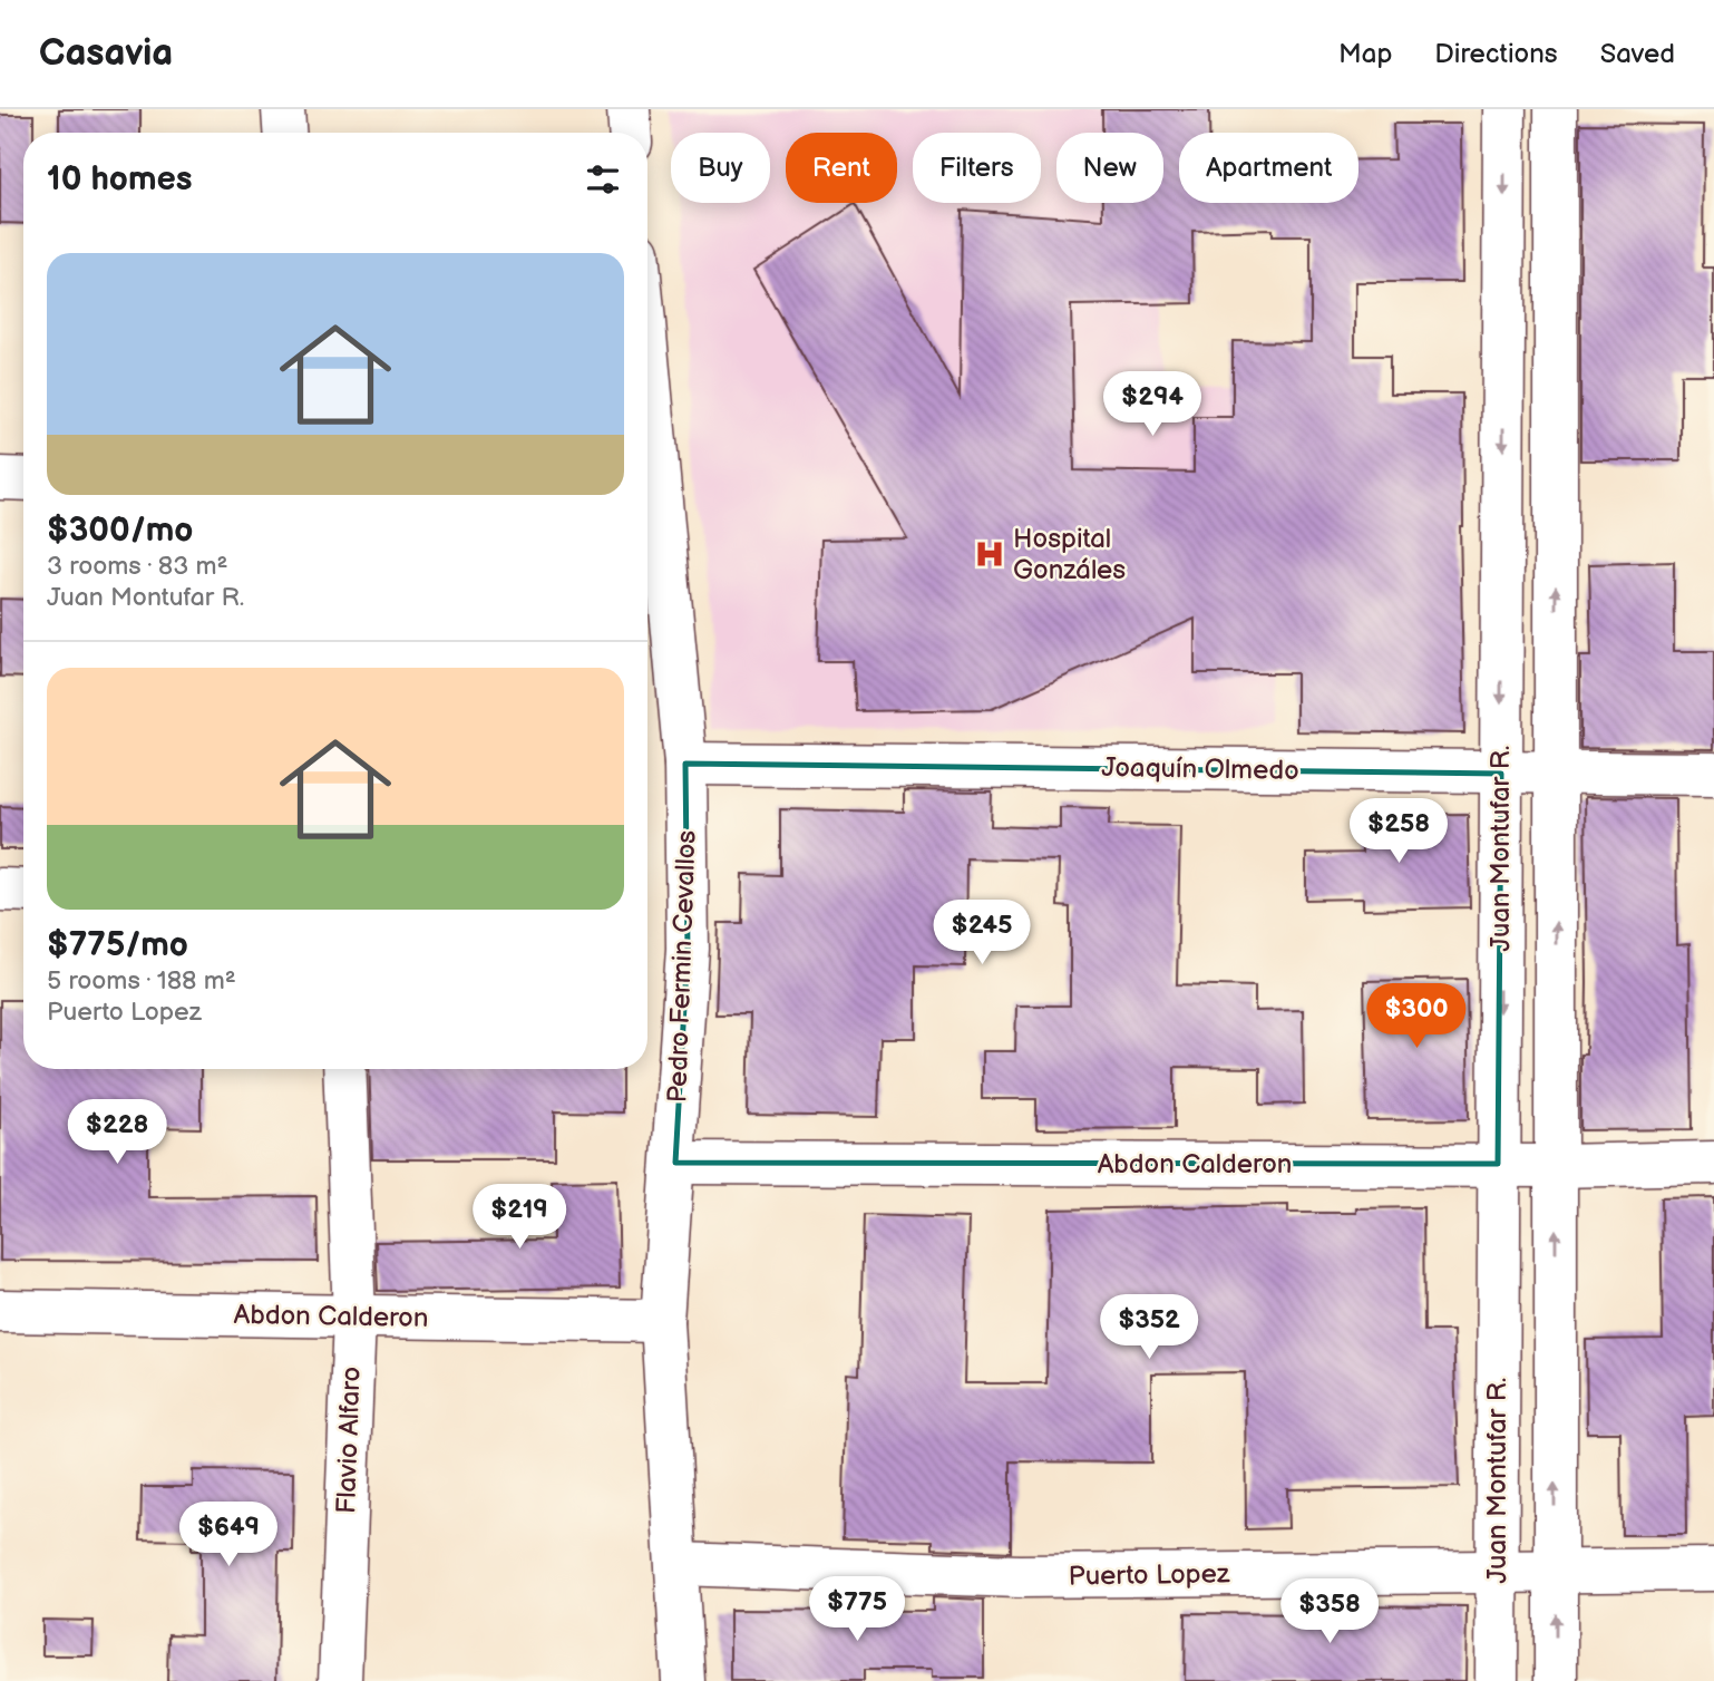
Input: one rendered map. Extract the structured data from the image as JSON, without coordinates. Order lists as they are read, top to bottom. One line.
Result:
{"streets":{"street":["Joaquín Olmedo","Juan Montufar R.","Pedro Fermin Cevallos","Abdon Calderon","Flavio Alfaro","Puerto Lopez"]},"crossings":[["Joaquín Olmedo","Juan Montufar R."],["Joaquín Olmedo","Pedro Fermin Cevallos"],["Juan Montufar R.","Abdon Calderon"],["Juan Montufar R.","Puerto Lopez"],["Pedro Fermin Cevallos","Abdon Calderon"],["Pedro Fermin Cevallos","Puerto Lopez"],["Abdon Calderon","Flavio Alfaro"]],"places":{"hospital":["Hospital Gonzáles"]},"page":{"header":"Casavia","nav":["Map","Directions","Saved"],"chip":["Buy","Rent","Filters","New","Apartment"],"heading":"10 homes","list":[{"name":"$300/mo","note":"3 rooms · 83 m² · Juan Montufar R."},{"name":"$775/mo","note":"5 rooms · 188 m² · Puerto Lopez"}],"price":["$294","$258","$245","$300","$228","$219","$352","$649","$775","$358"]}}
